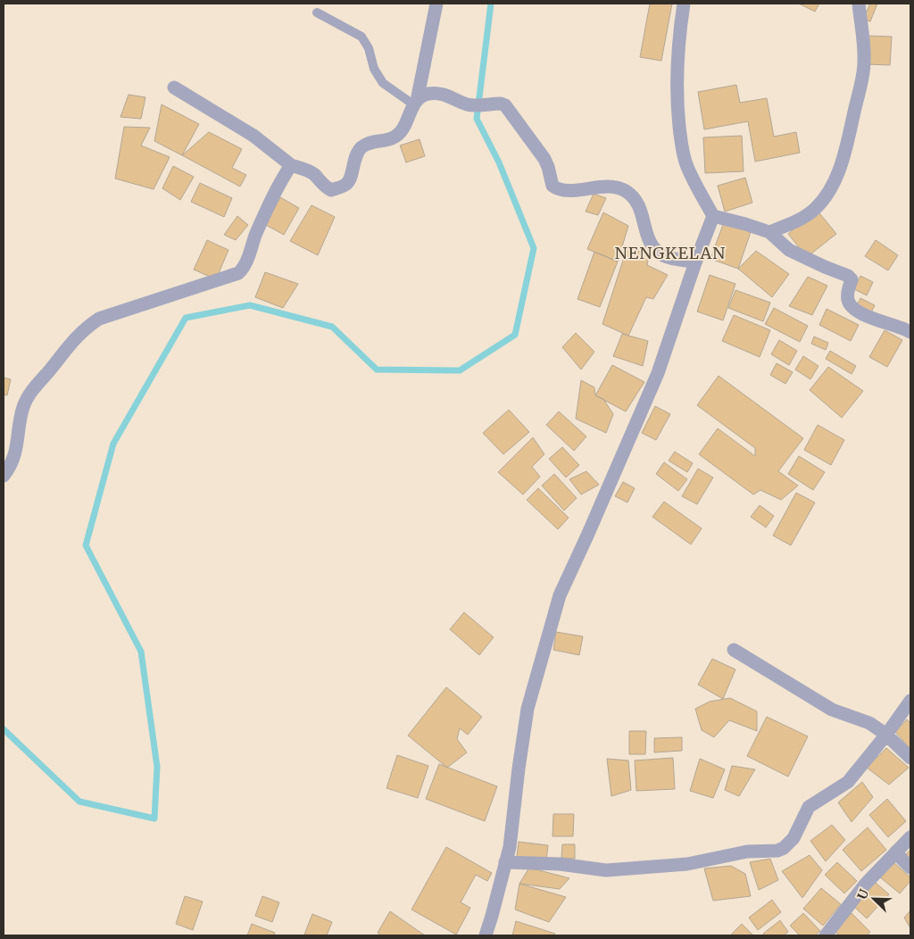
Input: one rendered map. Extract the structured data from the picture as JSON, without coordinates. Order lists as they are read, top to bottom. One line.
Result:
{"districts":["NENGKELAN"],"north":"top left"}
